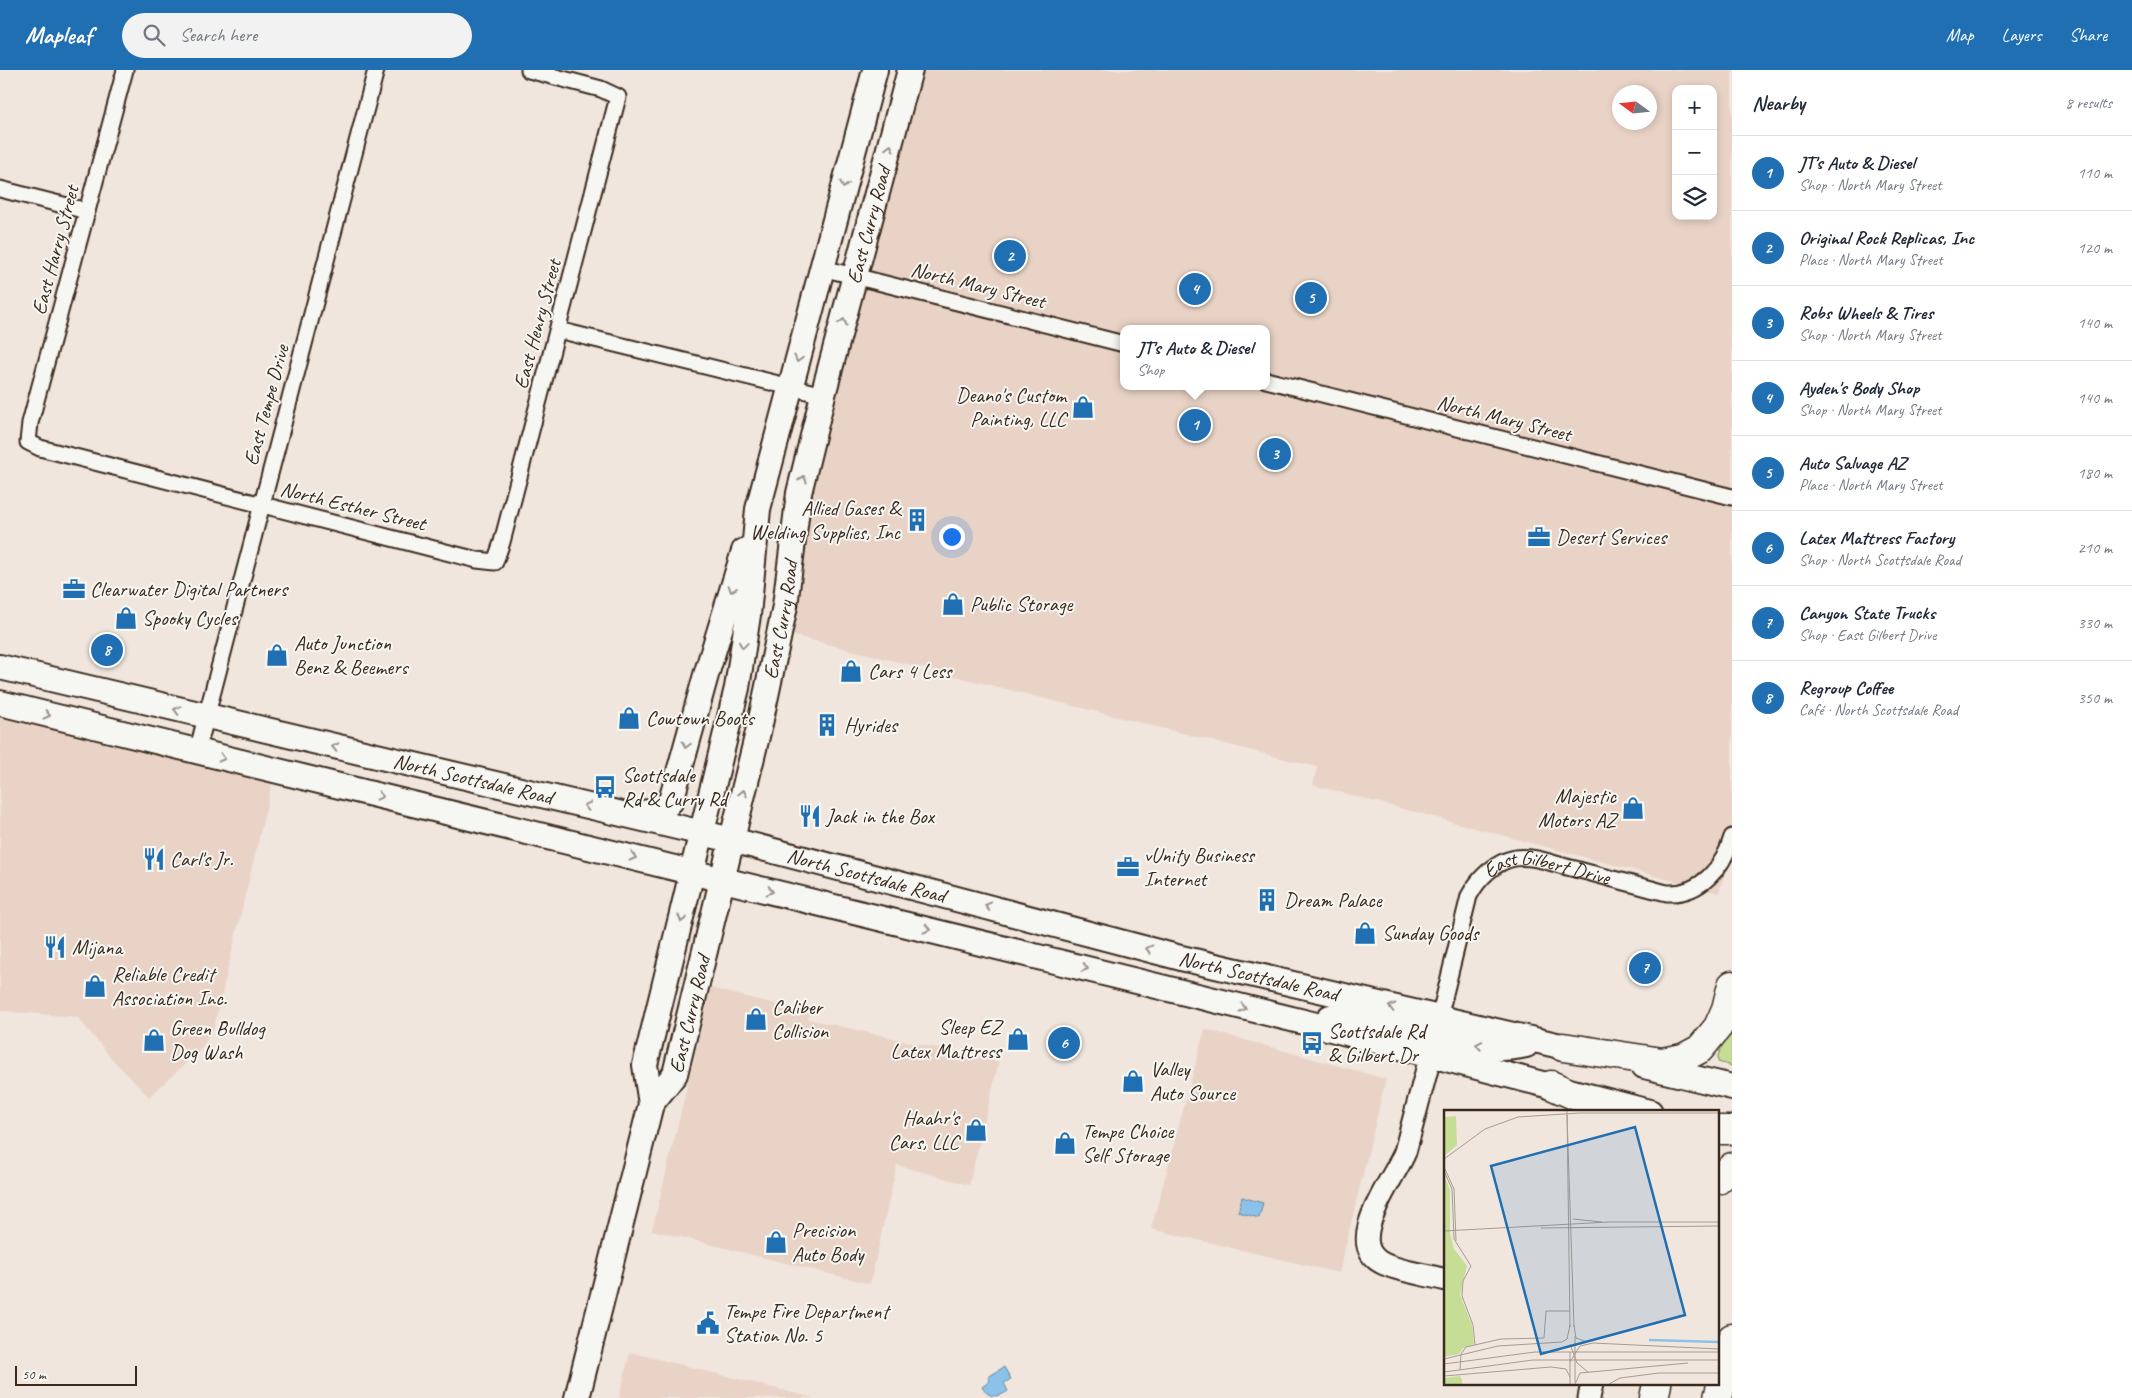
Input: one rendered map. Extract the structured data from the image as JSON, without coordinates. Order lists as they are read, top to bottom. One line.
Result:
{"streets":{"main road":["East Curry Road","North Scottsdale Road"],"street":["East Harry Street","North Mary Street","East Henry Street","East Tempe Drive","North Esther Street","East Gilbert Drive"]},"crossings":[["East Curry Road","North Mary Street"],["East Curry Road","North Scottsdale Road"],["East Harry Street","North Esther Street"],["East Henry Street","North Esther Street"],["East Tempe Drive","North Esther Street"],["East Tempe Drive","North Scottsdale Road"],["North Scottsdale Road","East Gilbert Drive"]],"places":{"shop":["Deano's Custom Painting, LLC","Public Storage","Spooky Cycles","Auto Junction Benz & Beemers","Cars 4 Less","Cowtown Boots","Majestic Motors AZ","Sunday Goods","Reliable Credit Association Inc.","Caliber Collision","Sleep EZ Latex Mattress","Green Bulldog Dog Wash","Valley Auto Source","Haahr's Cars, LLC","Tempe Choice Self Storage","Precision Auto Body"],"building":["Allied Gases & Welding Supplies, Inc","Hyrides","Dream Palace"],"office":["Desert Services","Clearwater Digital Partners","vUnity Business Internet"],"bus stop":["Scottsdale Rd & Curry Rd","Scottsdale Rd & Gilbert Dr"],"restaurant":["Jack in the Box","Carl's Jr.","Mijana"],"public building":["Tempe Fire Department Station No. 5"]},"scale_bar":"50 m","north":"left","page":{"header":"Mapleaf","search":"Search here","nav":["Map","Layers","Share"],"heading":["Nearby","8 results"],"map_buttons":["+","−"],"list":[{"mark":"1","name":"JT's Auto & Diesel","note":"Shop · North Mary Street","value":"110 m"},{"mark":"2","name":"Original Rock Replicas, Inc","note":"Place · North Mary Street","value":"120 m"},{"mark":"3","name":"Robs Wheels & Tires","note":"Shop · North Mary Street","value":"140 m"},{"mark":"4","name":"Ayden's Body Shop","note":"Shop · North Mary Street","value":"140 m"},{"mark":"5","name":"Auto Salvage AZ","note":"Place · North Mary Street","value":"180 m"},{"mark":"6","name":"Latex Mattress Factory","note":"Shop · North Scottsdale Road","value":"210 m"},{"mark":"7","name":"Canyon State Trucks","note":"Shop · East Gilbert Drive","value":"330 m"},{"mark":"8","name":"Regroup Coffee","note":"Café · North Scottsdale Road","value":"350 m"}],"pins":["2","4","5","1","3","8","7","6"],"popup":["JT's Auto & Diesel","Shop"],"scale":"50 m"}}
